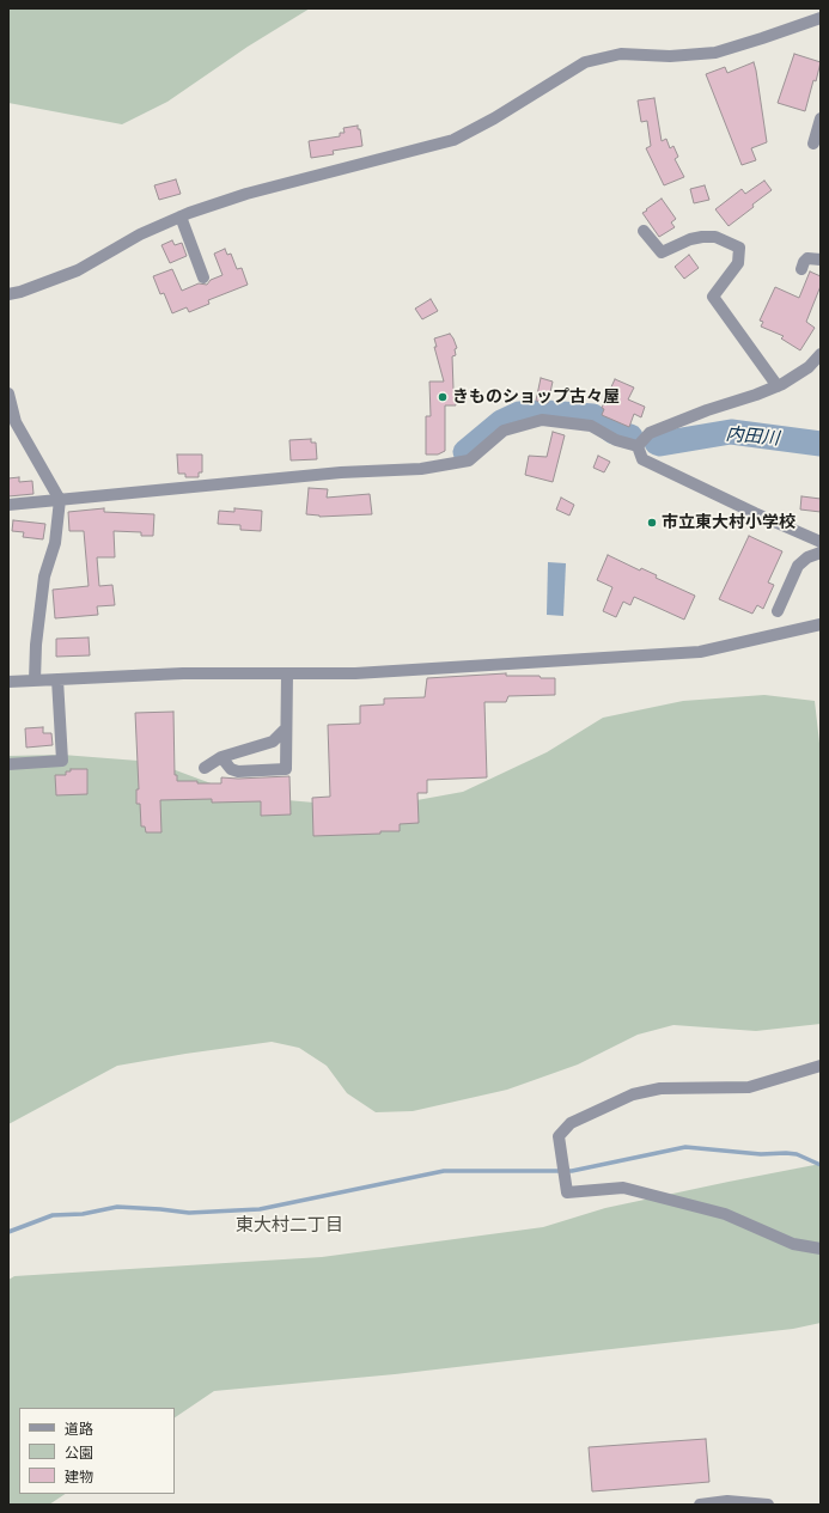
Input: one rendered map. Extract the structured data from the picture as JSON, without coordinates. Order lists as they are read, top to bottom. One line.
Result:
{"districts":["東大村二丁目"],"water":["内田川"],"places":["きものショップ古々屋","市立東大村小学校"],"legend":["道路","公園","建物"]}
